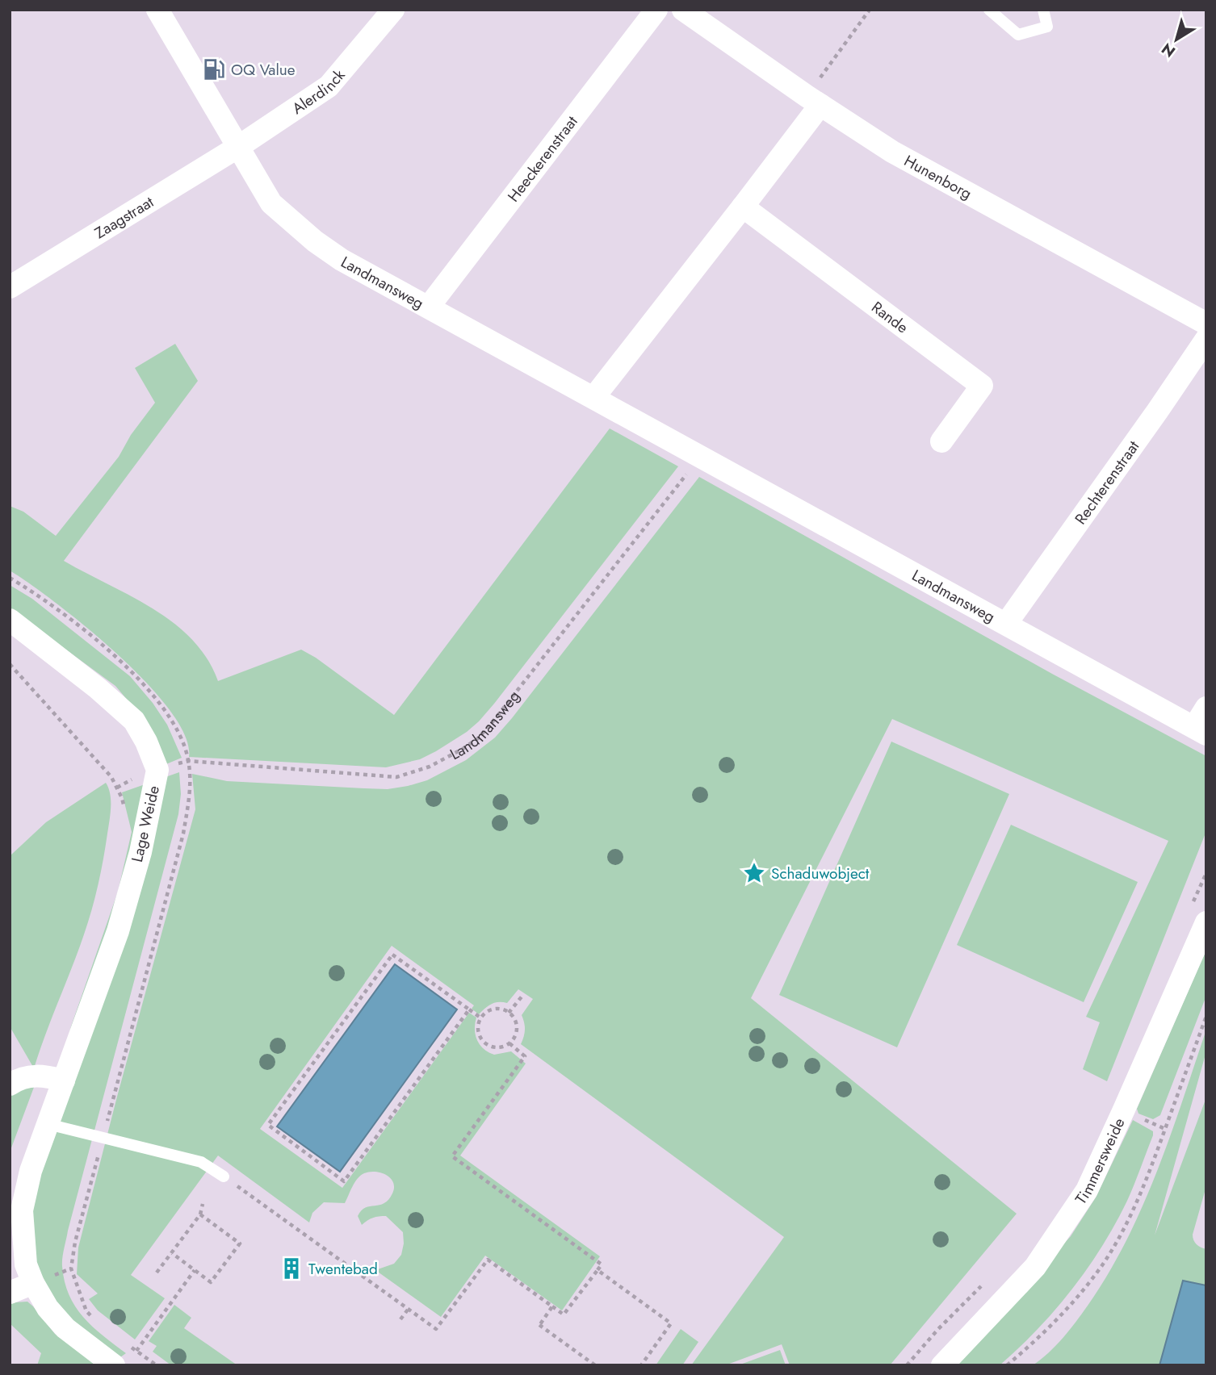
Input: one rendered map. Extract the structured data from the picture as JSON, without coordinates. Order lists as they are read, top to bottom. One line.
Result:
{"streets":{"street":["Alerdinck","Heeckerenstraat","Hunenborg","Zaagstraat","Landmansweg","Rande","Rechterenstraat","Lage Weide","Timmersweide"]},"crossings":[["Alerdinck","Zaagstraat"],["Alerdinck","Landmansweg"],["Heeckerenstraat","Landmansweg"],["Zaagstraat","Landmansweg"],["Landmansweg","Rechterenstraat"],["Landmansweg","Lage Weide"]],"places":{"fuel station":["OQ Value"],"place":["Schaduwobject"],"building":["Twentebad"]},"north":"bottom left"}
